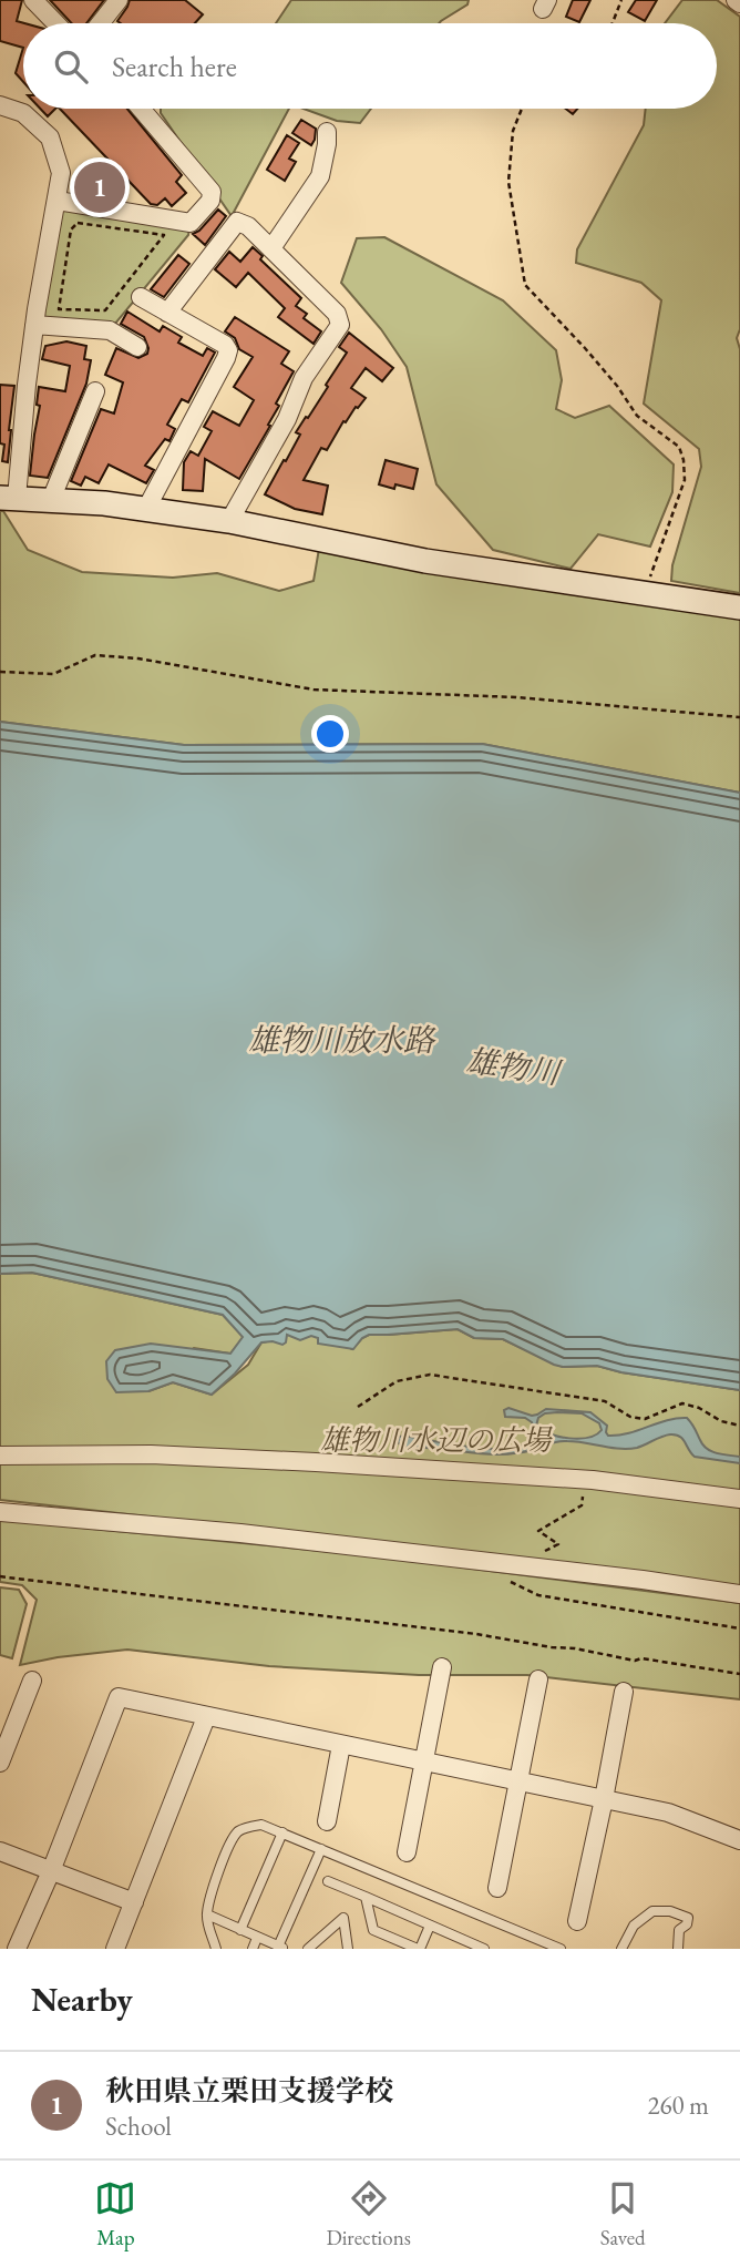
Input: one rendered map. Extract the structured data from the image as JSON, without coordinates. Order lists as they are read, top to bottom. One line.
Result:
{"water":["雄物川放水路","雄物川"],"parks":["雄物川水辺の広場"],"page":{"search":"Search here","pins":"1","heading":"Nearby","list":[{"mark":"1","name":"秋田県立栗田支援学校","note":"School","value":"260 m"}],"nav":["Map","Directions","Saved"]}}
